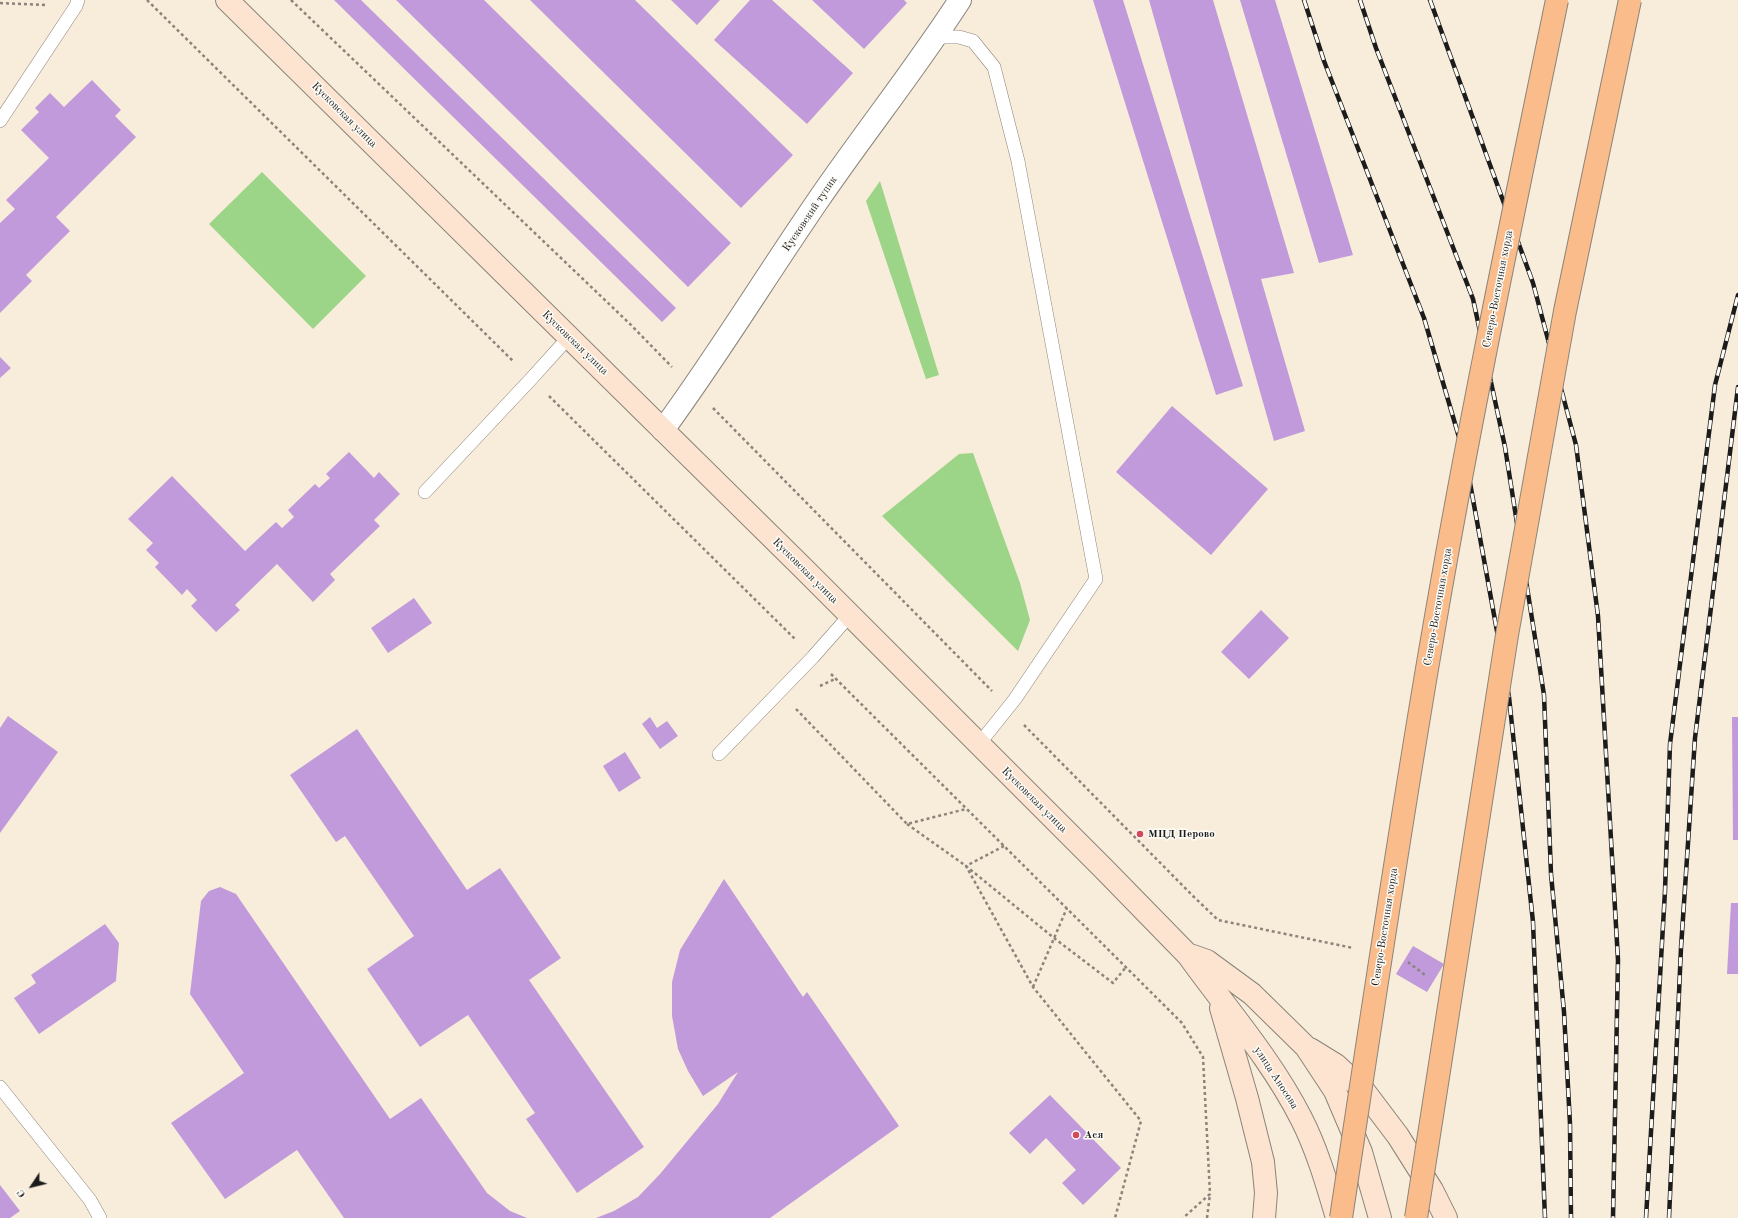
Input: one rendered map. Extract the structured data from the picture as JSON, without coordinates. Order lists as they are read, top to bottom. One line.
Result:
{"streets":{"main road":["Северо-Восточная хорда"],"street":["Кусковская улица","Кусковский тупик","улица Аносова"]},"crossings":[["Кусковская улица","Кусковский тупик"],["Кусковская улица","улица Аносова"]],"places":["МЦД Перово","Ася"],"north":"bottom left"}
